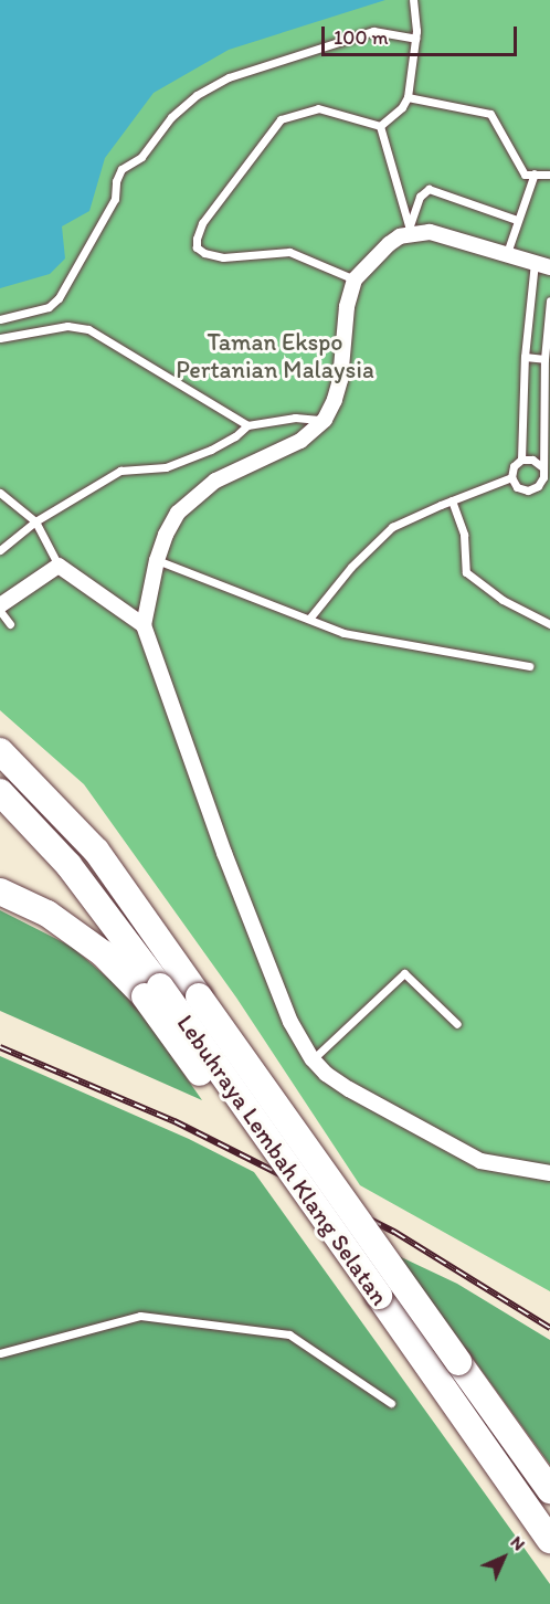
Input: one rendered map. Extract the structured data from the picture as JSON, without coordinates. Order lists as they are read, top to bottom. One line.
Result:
{"streets":{"highway":["Lebuhraya Lembah Klang Selatan"]},"parks":["Taman Ekspo Pertanian Malaysia"],"scale_bar":"100 m","north":"top right"}
